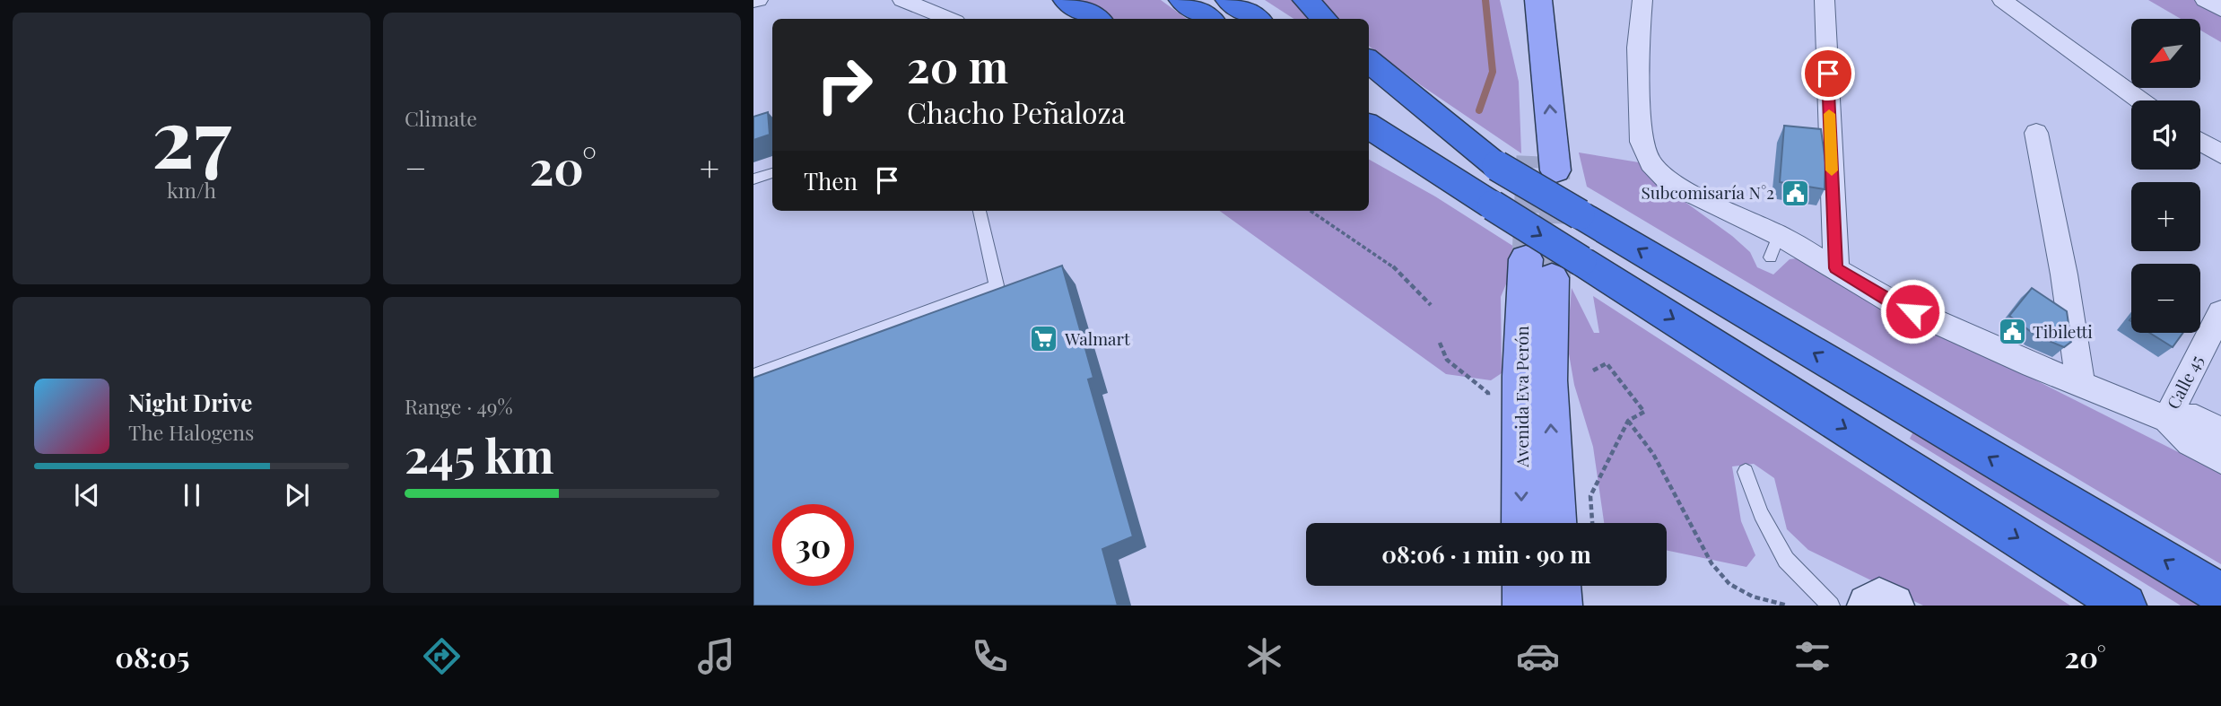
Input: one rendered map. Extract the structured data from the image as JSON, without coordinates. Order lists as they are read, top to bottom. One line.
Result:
{"streets":{"main road":["Avenida Eva Perón"],"street":["Calle 45"]},"places":{"public building":["Subcomisaría N°2","Tibiletti"],"supermarket":["Walmart"]},"north":"bottom left","page":{"tile":[["27","km/h"],"Climate",["Range · 49%","245 km"]],"map_buttons":["+","−"],"turn":["20 m","Chacho Peñaloza"],"heat":["−","20°","+"],"then":"Then","song":["Night Drive","The Halogens"],"limit":"30","trip":"08:06 · 1 min · 90 m","tabs":["08:05","20°"]}}
